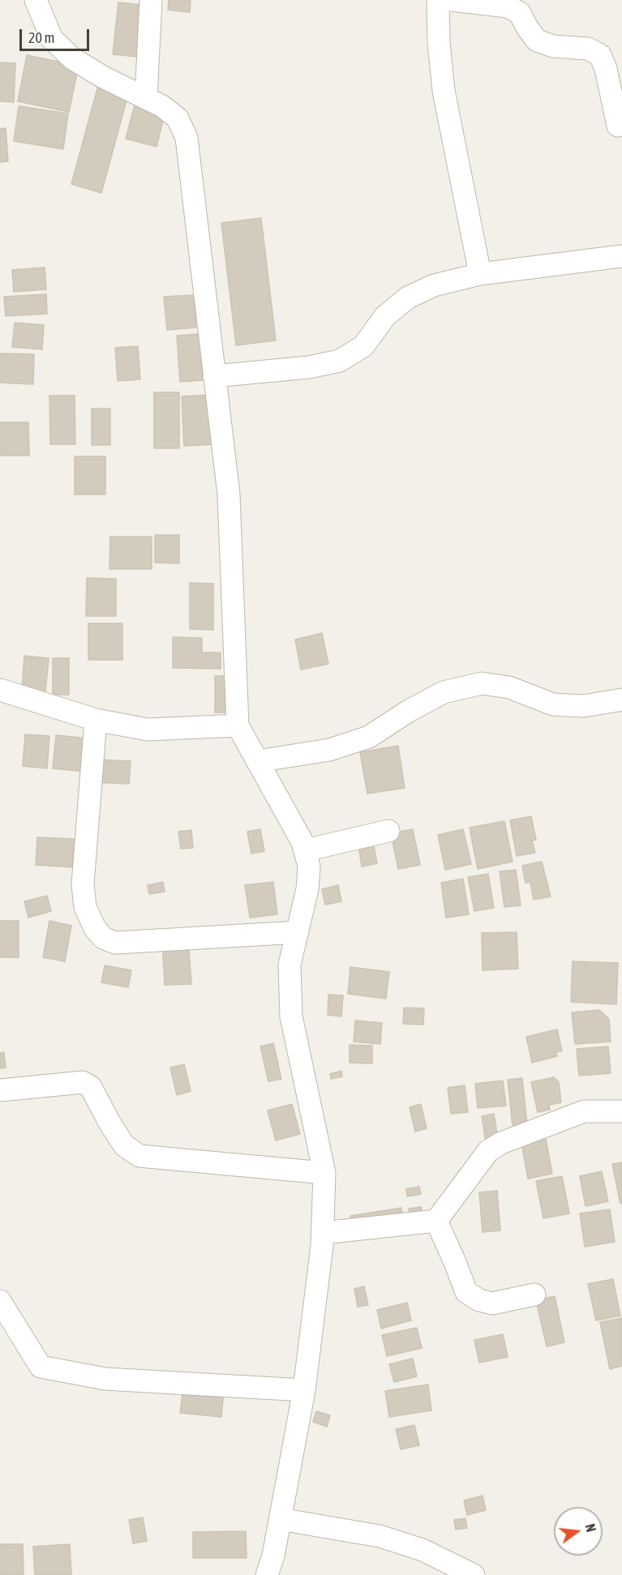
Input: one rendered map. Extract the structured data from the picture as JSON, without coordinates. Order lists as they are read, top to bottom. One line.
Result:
{"scale_bar":"20 m","north":"right"}
